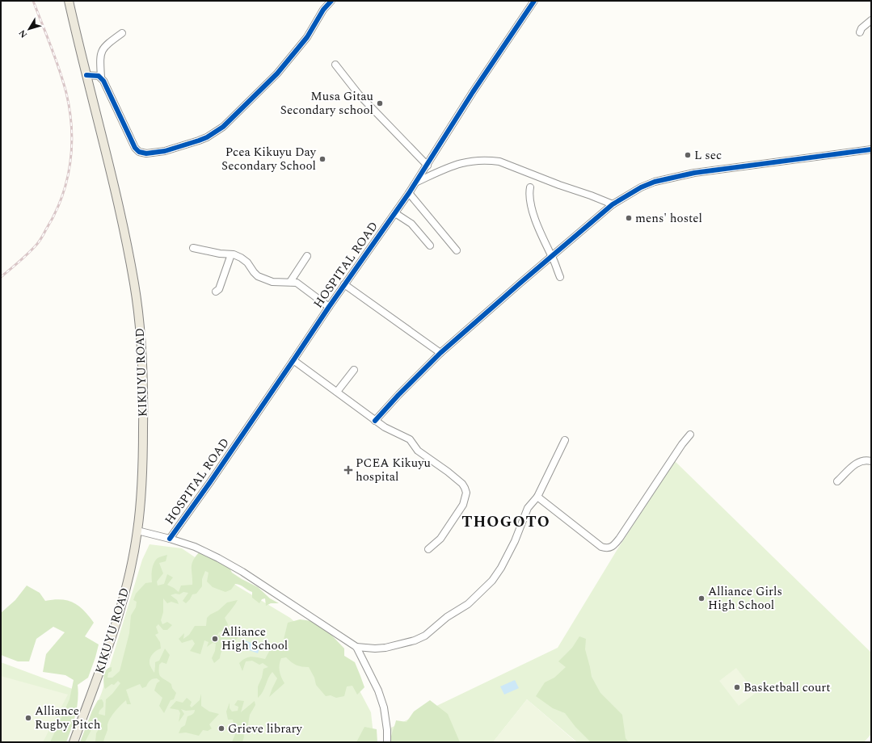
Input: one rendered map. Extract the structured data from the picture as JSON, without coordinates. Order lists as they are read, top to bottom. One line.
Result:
{"streets":{"main road":["KIKUYU ROAD"],"street":["HOSPITAL ROAD"]},"districts":["THOGOTO"],"places":{"other":["Musa Gitau Secondary school","L sec","Pcea Kikuyu Day Secondary School","mens' hostel","Alliance Girls High School","Alliance High School","Basketball court","Alliance Rugby Pitch","Grieve library"],"health":["PCEA Kikuyu hospital"]},"north":"bottom left"}
